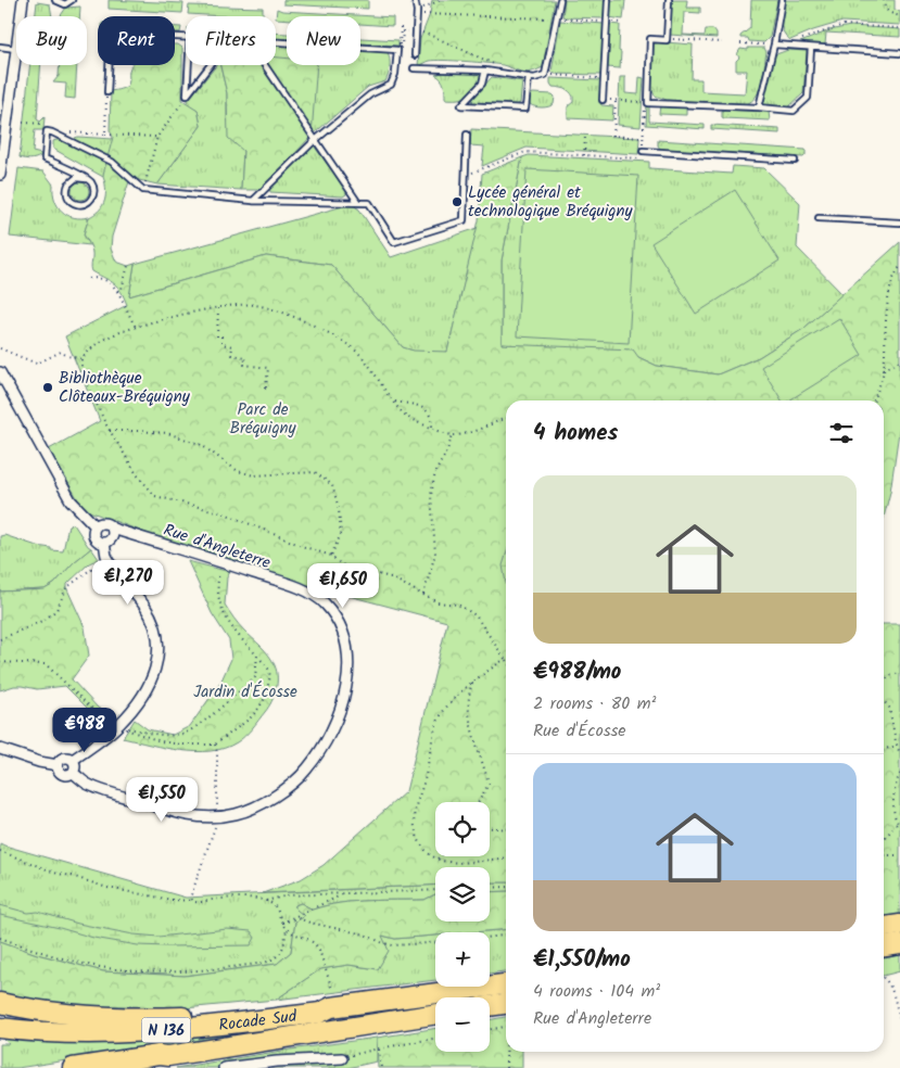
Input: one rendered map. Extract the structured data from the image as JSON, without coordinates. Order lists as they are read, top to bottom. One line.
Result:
{"streets":{"highway":["Rocade Sud","N 136"],"street":["Rue d'Angleterre"]},"parks":["Parc de Bréquigny","Jardin d'Écosse"],"places":["Lycée général et technologique Bréquigny","Bibliothèque Clôteaux-Bréquigny"],"page":{"chip":["Buy","Rent","Filters","New"],"heading":"4 homes","list":[{"name":"€988/mo","note":"2 rooms · 80 m² · Rue d'Écosse"},{"name":"€1,550/mo","note":"4 rooms · 104 m² · Rue d'Angleterre"}],"price":["€1,270","€1,650","€988","€1,550"],"map_buttons":["+","−"]}}
